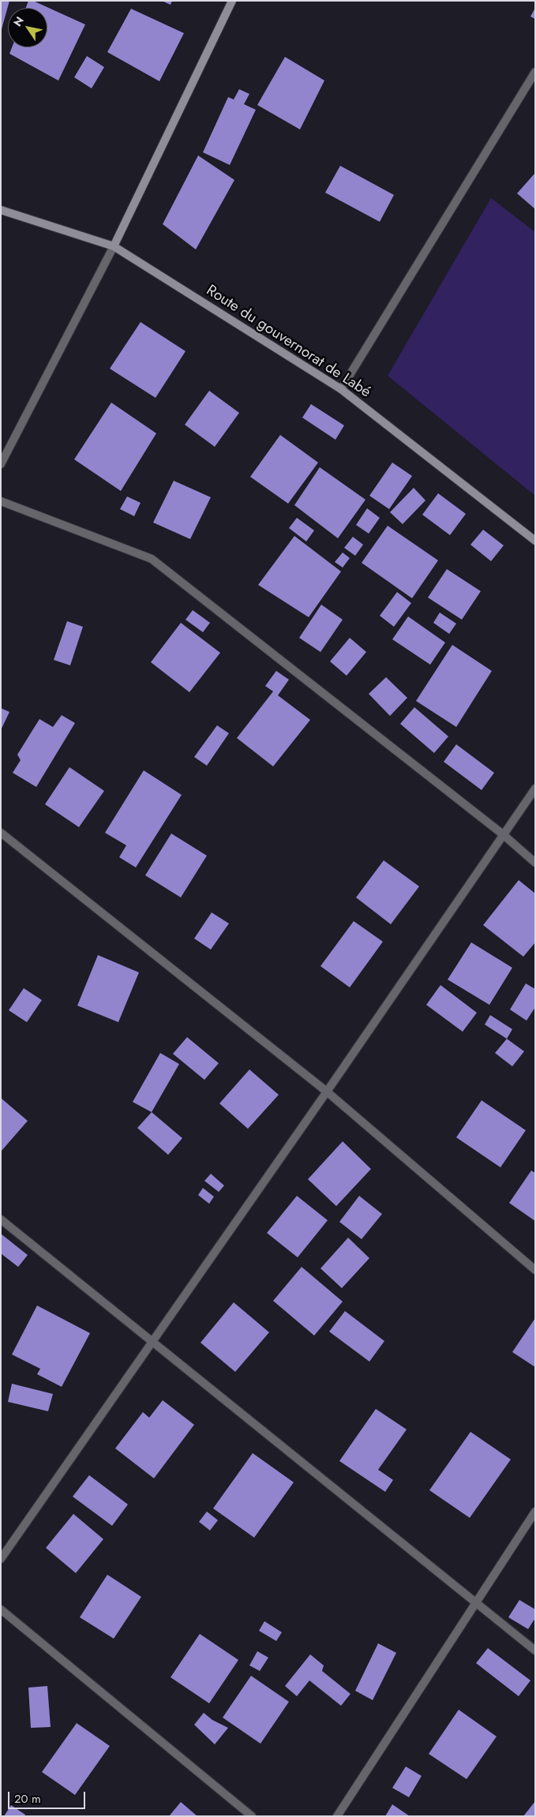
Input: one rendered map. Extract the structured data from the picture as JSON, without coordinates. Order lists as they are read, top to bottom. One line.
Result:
{"streets":{"street":["Route du gouvernorat de Labé"]},"scale_bar":"20 m","north":"top left"}
